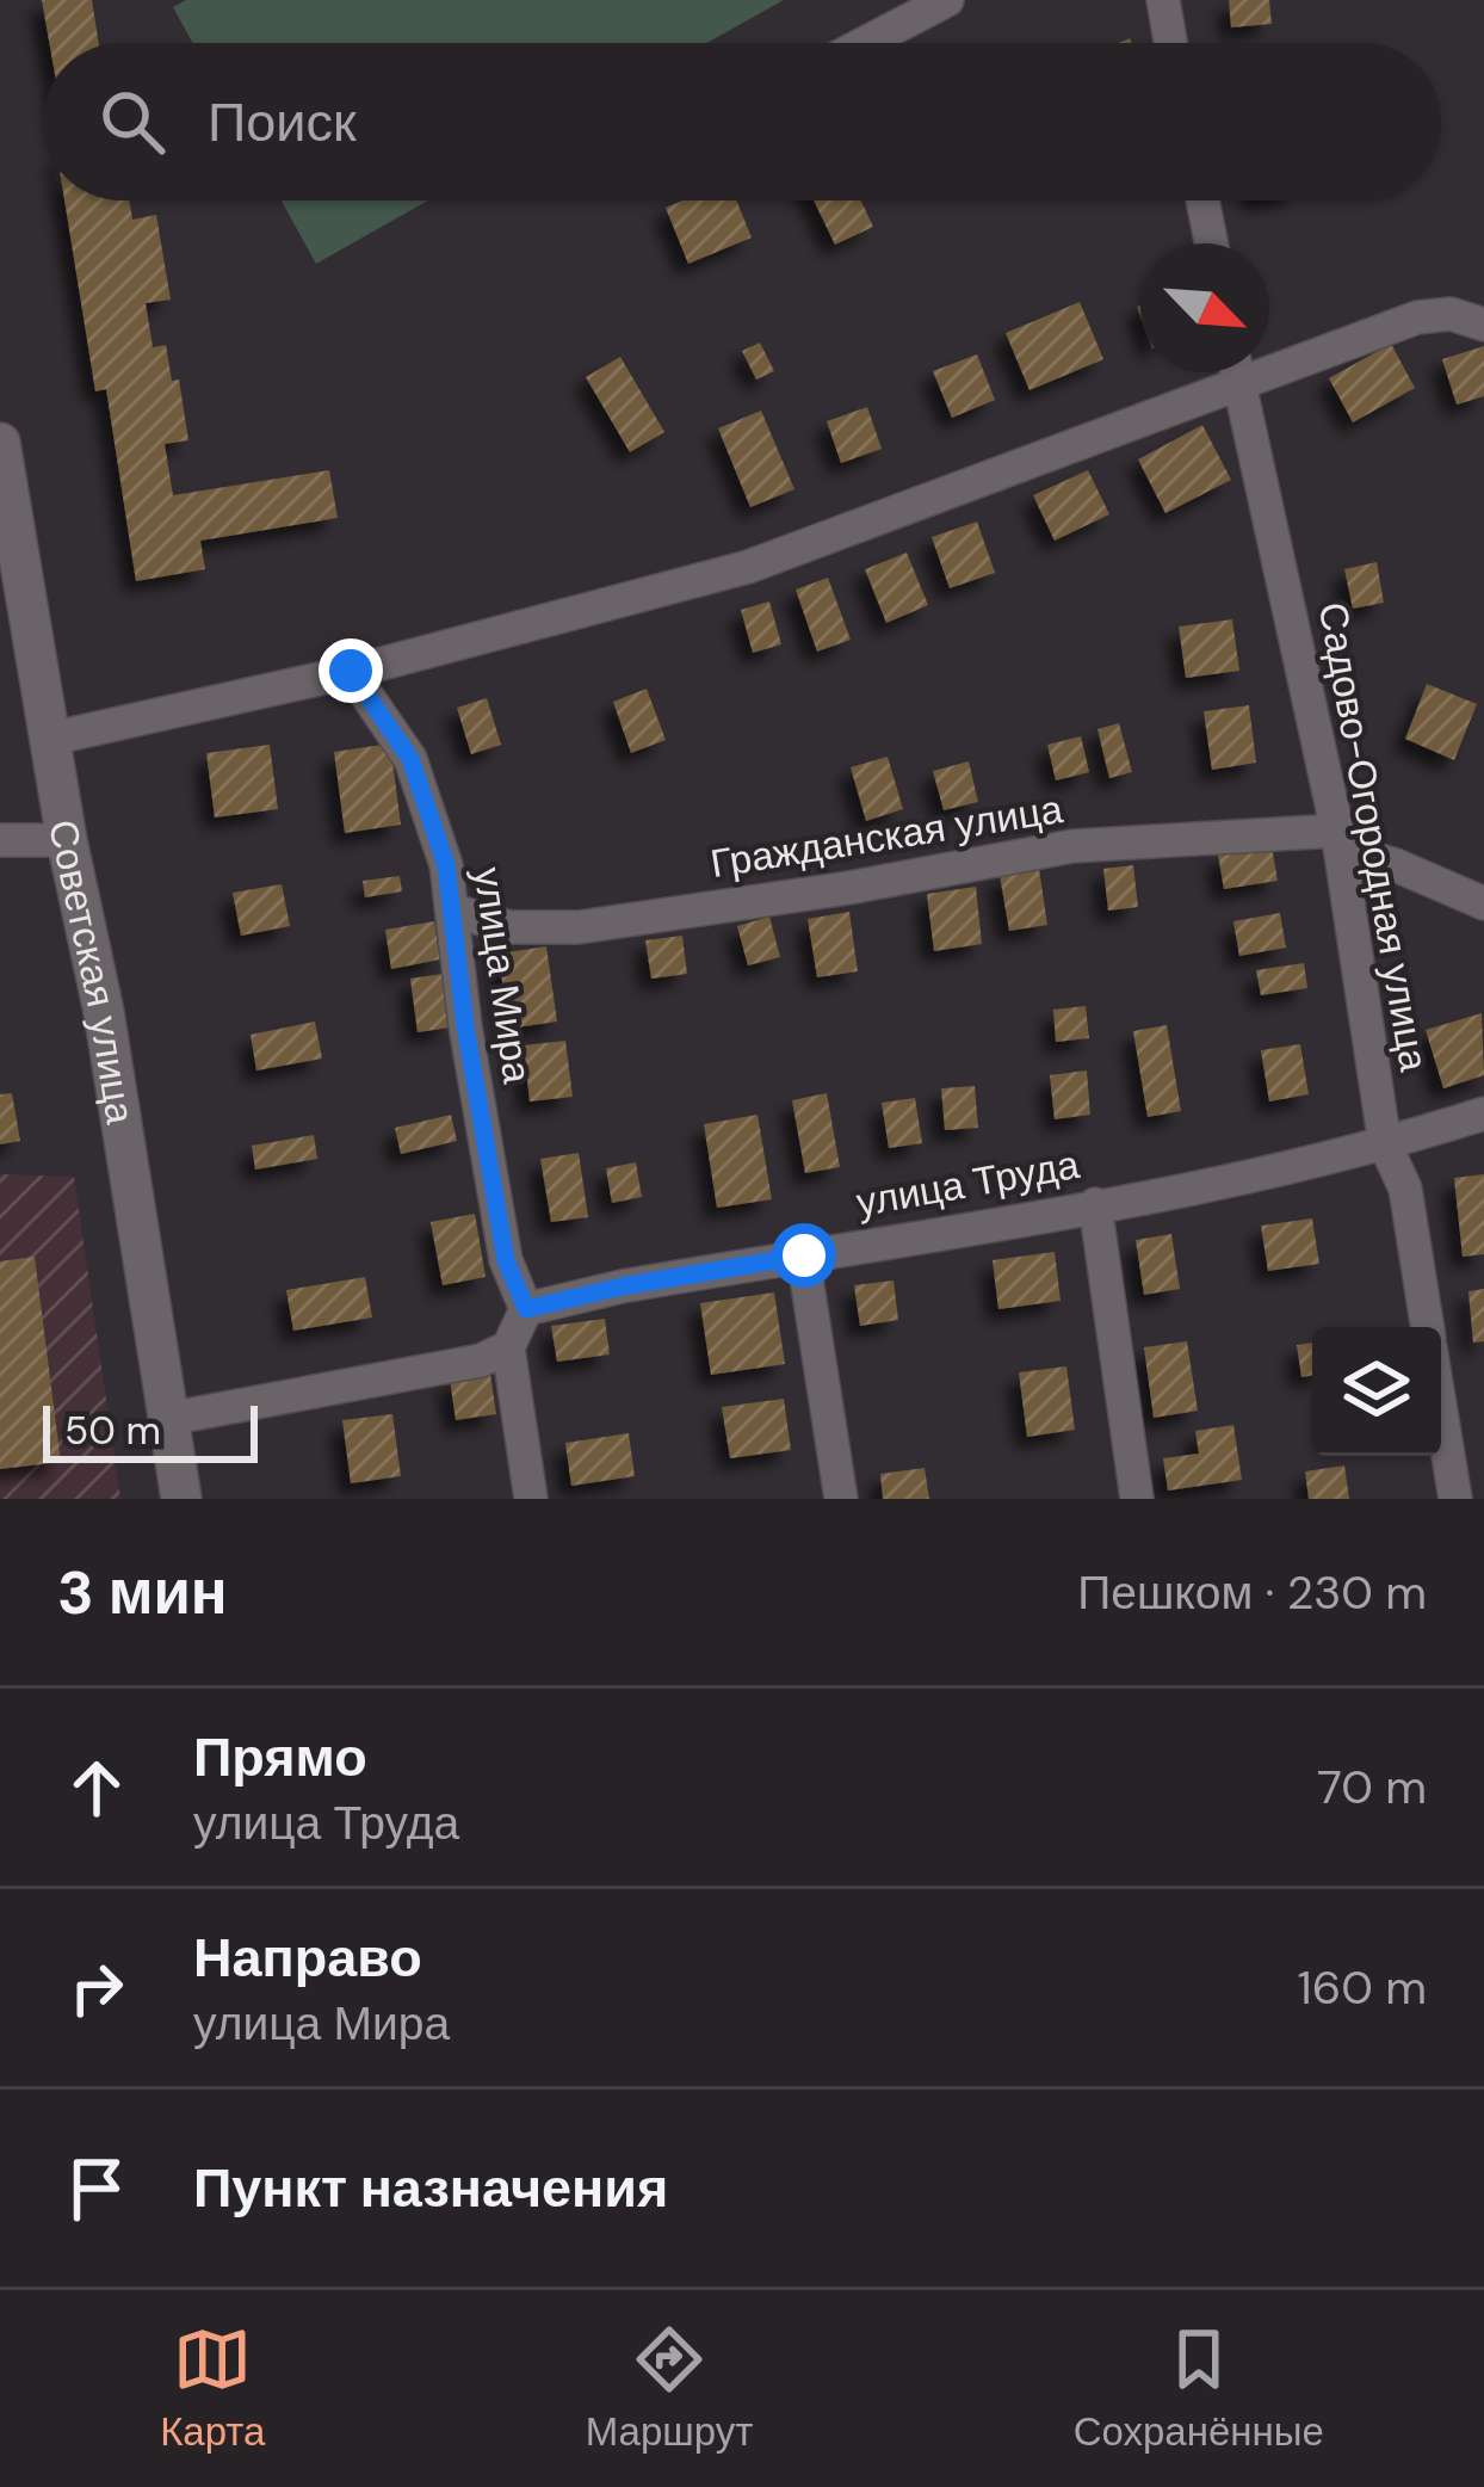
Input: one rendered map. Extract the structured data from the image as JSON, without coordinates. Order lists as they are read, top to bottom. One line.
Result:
{"streets":{"street":["Гражданская улица","Садово-Огородная улица","Советская улица","улица Мира","улица Труда"]},"crossings":[["Гражданская улица","Садово-Огородная улица"],["Гражданская улица","улица Мира"],["Садово-Огородная улица","улица Труда"],["улица Мира","улица Труда"]],"scale_bar":"50 m","north":"bottom right","page":{"search":"Поиск","scale":"50 m","heading":["3 мин","Пешком · 230 m"],"list":[["Прямо","улица Труда","70 m"],["Направо","улица Мира","160 m"],"Пункт назначения"],"nav":["Карта","Маршрут","Сохранённые"]}}
